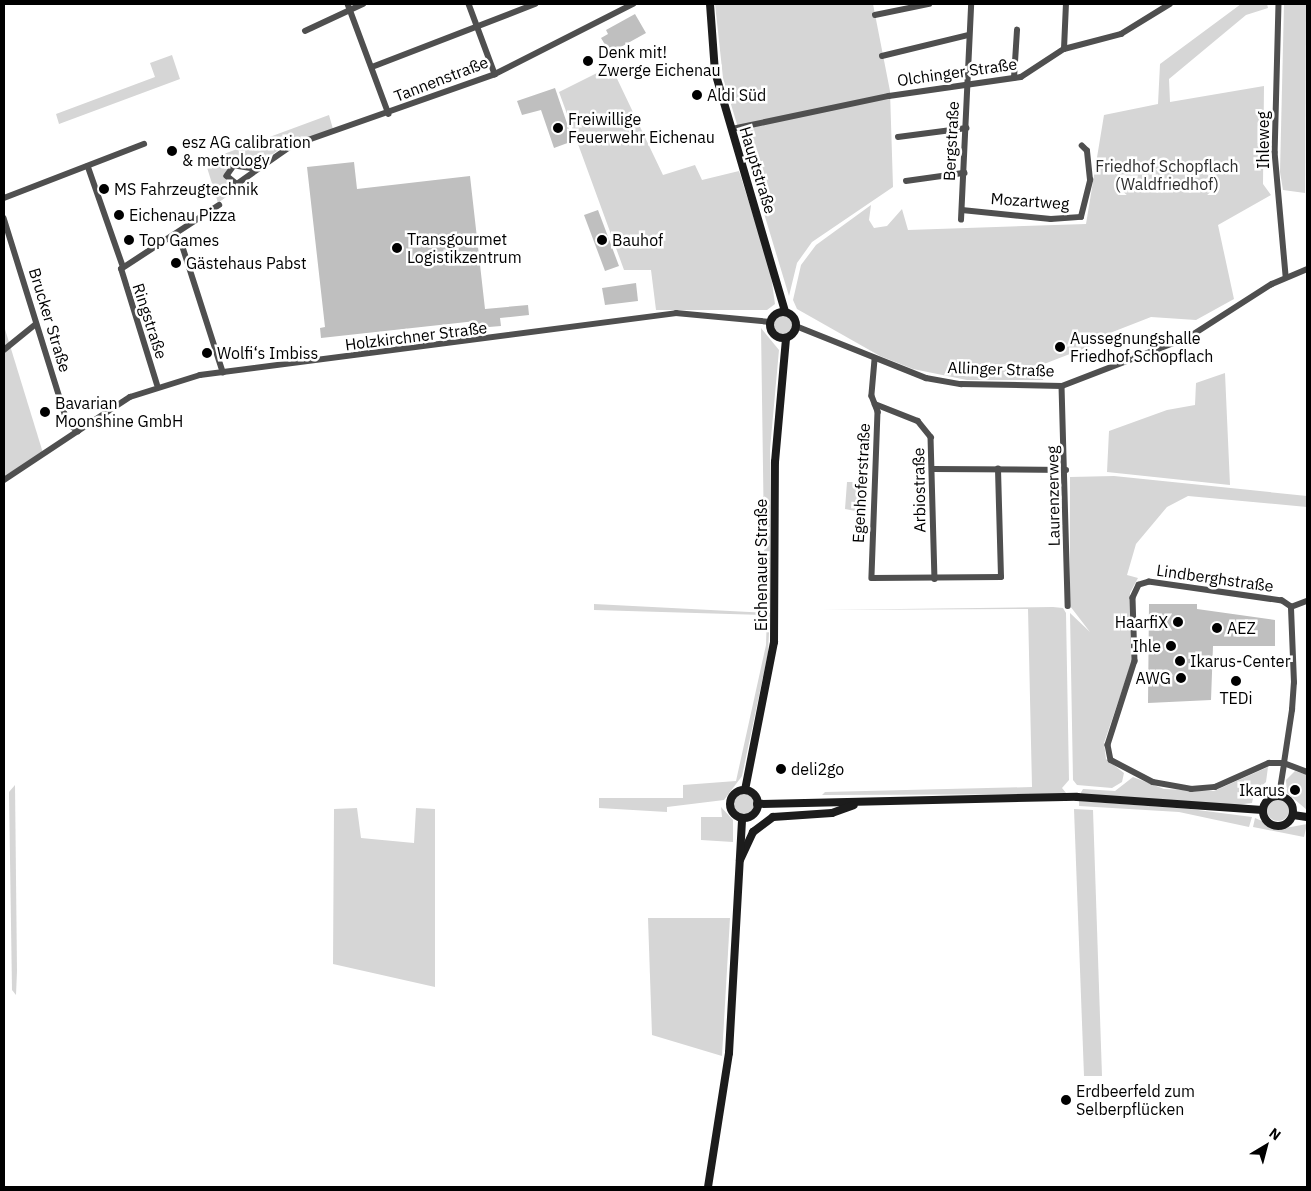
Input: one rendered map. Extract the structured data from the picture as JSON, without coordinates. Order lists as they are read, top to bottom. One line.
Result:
{"streets":{"main road":["Hauptstraße","Eichenauer Straße"],"street":["Olchinger Straße","Tannenstraße","Ihleweg","Bergstraße","Mozartweg","Brucker Straße","Ringstraße","Holzkirchner Straße","Allinger Straße","Egenhoferstraße","Arbiostraße","Laurenzerweg","Lindberghstraße"]},"crossings":[["Olchinger Straße","Bergstraße"],["Olchinger Straße","Hauptstraße"],["Ihleweg","Allinger Straße"],["Bergstraße","Mozartweg"],["Brucker Straße","Holzkirchner Straße"],["Ringstraße","Holzkirchner Straße"],["Allinger Straße","Egenhoferstraße"],["Allinger Straße","Laurenzerweg"],["Egenhoferstraße","Arbiostraße"]],"parks":["Friedhof Schopflach (Waldfriedhof)"],"places":["Denk mit! Zwerge Eichenau","Aldi Süd","Freiwillige Feuerwehr Eichenau","esz AG calibration & metrology","MS Fahrzeugtechnik","Eichenau Pizza","Top Games","Bauhof","Transgourmet Logistikzentrum","Gästehaus Pabst","Aussegnungshalle Friedhof Schopflach","Wolfi‘s Imbiss","Bavarian Moonshine GmbH","HaarfiX","AEZ","Ihle","Ikarus-Center","AWG","TEDi","deli2go","Ikarus","Erdbeerfeld zum Selberpflücken"],"north":"top right"}
